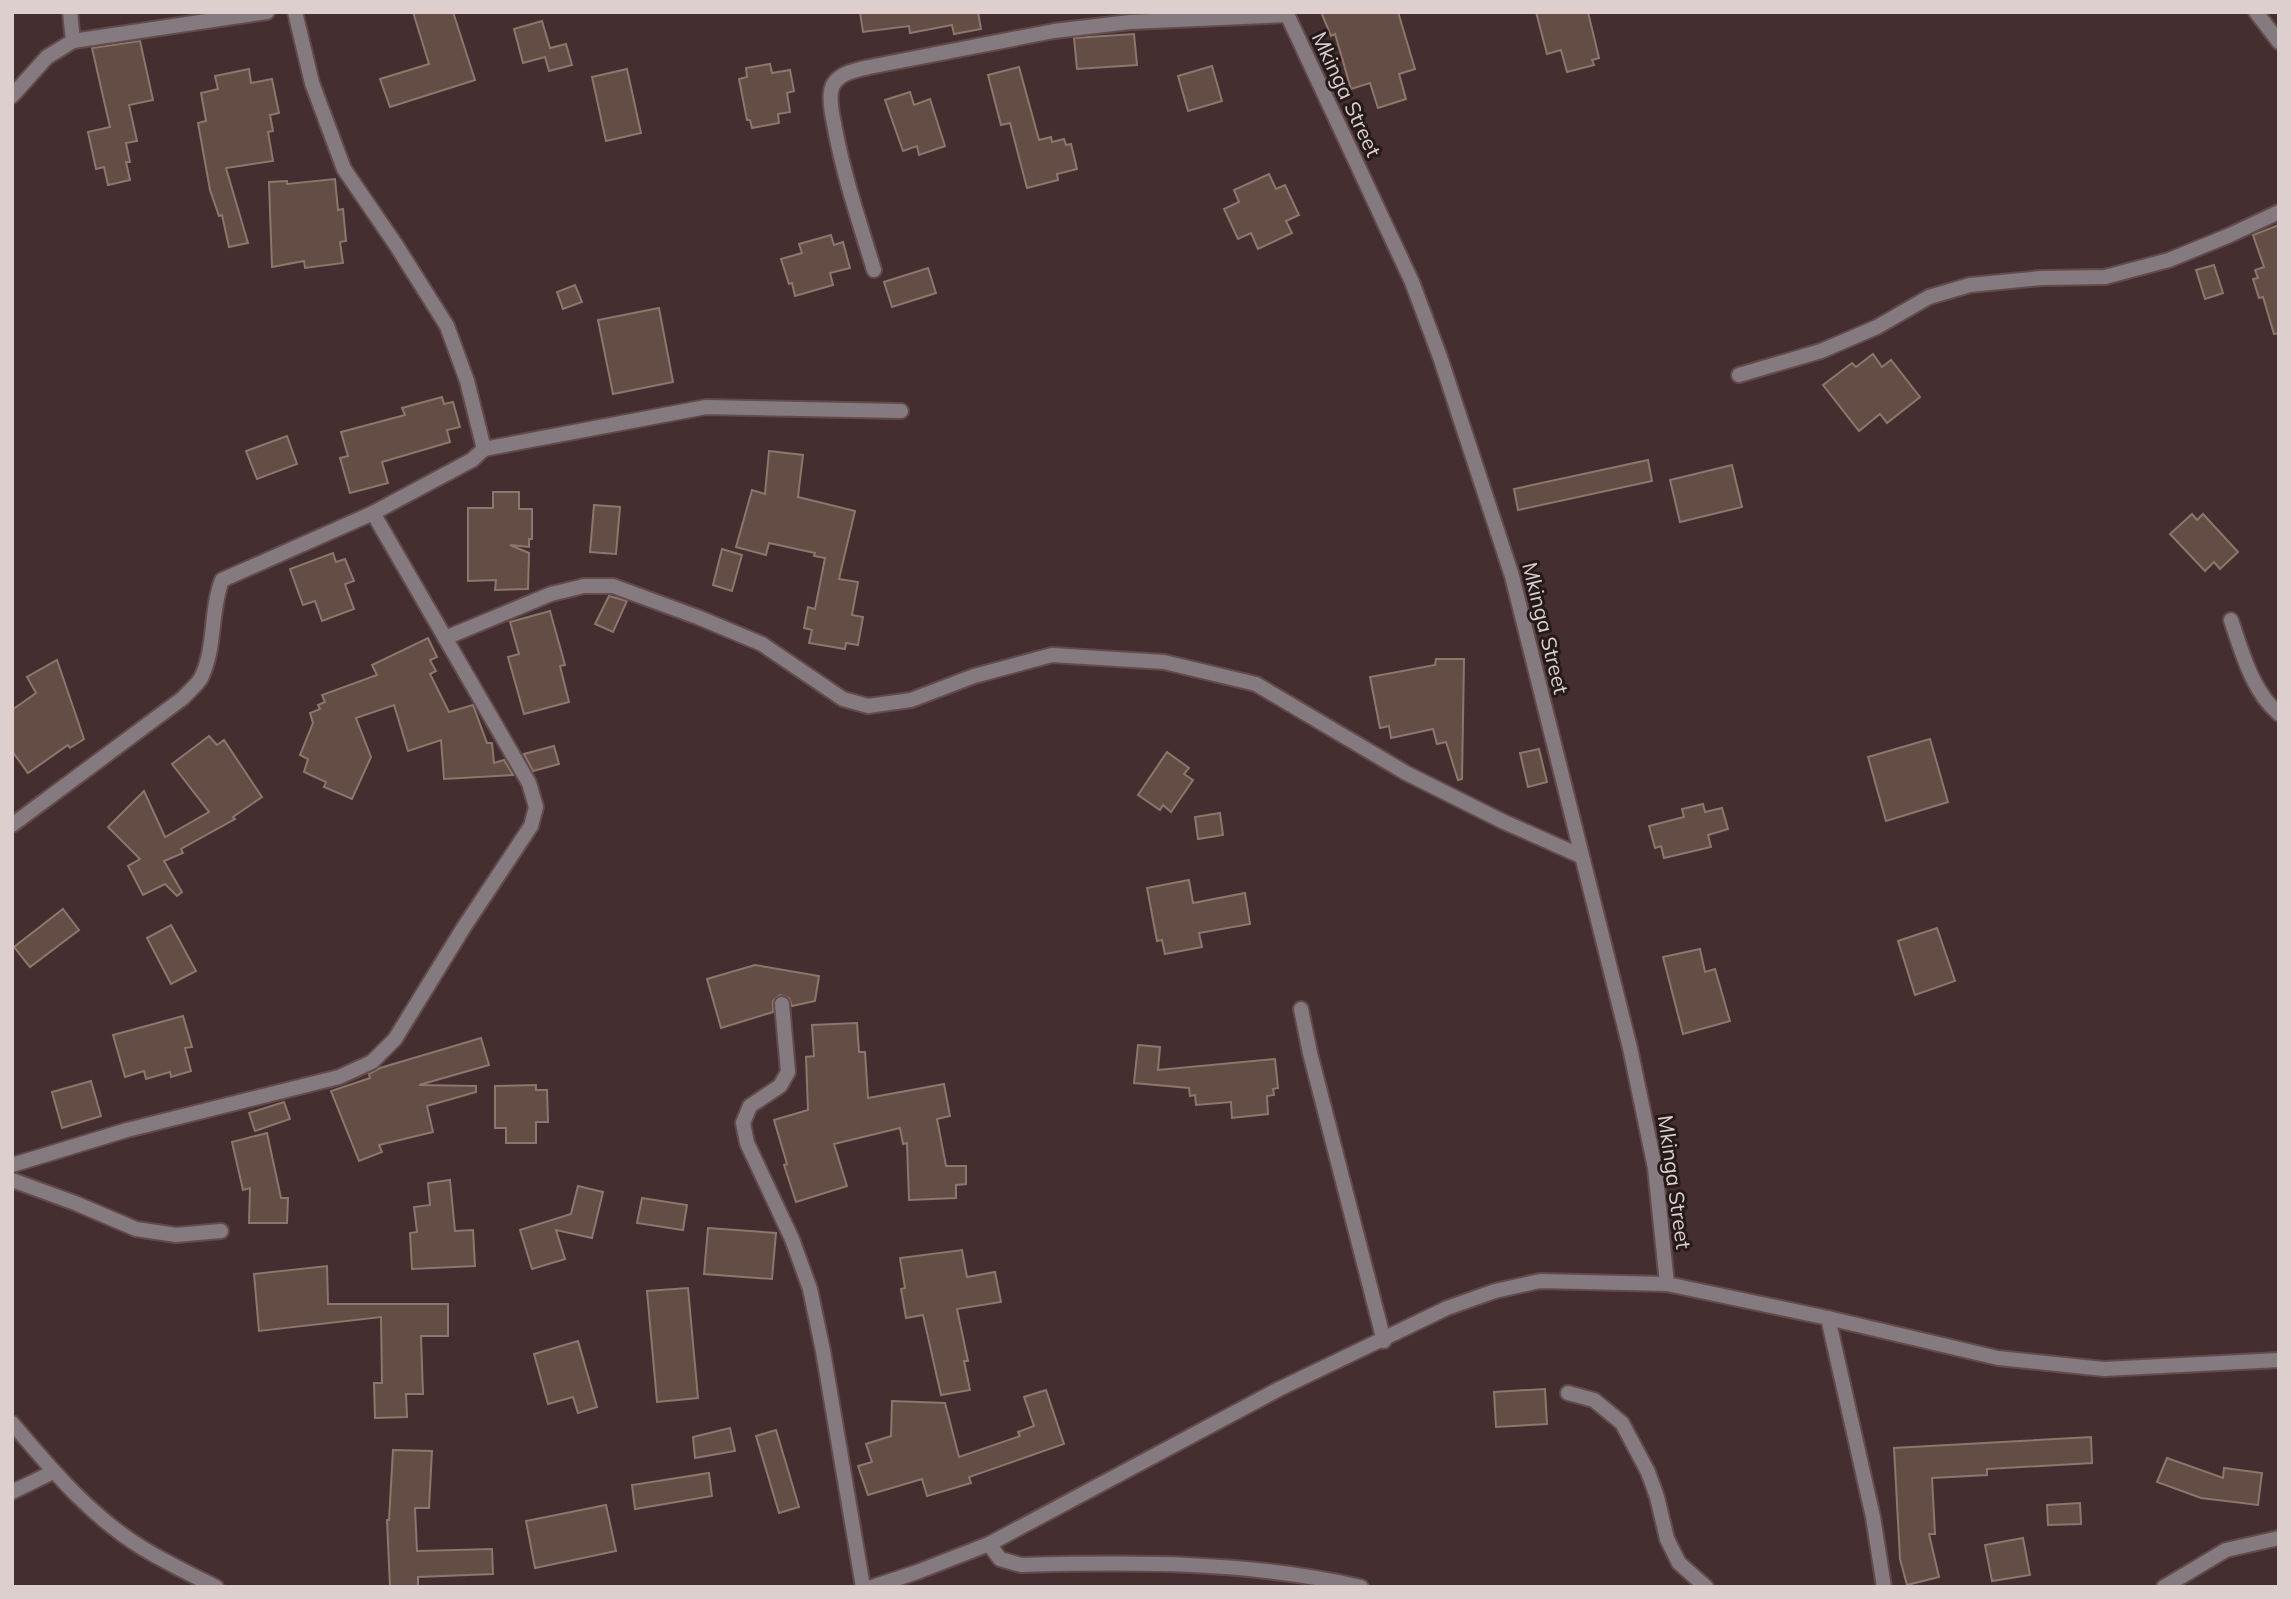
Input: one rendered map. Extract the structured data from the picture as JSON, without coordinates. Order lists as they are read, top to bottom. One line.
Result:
{"streets":{"street":["Mkinga Street"]}}
